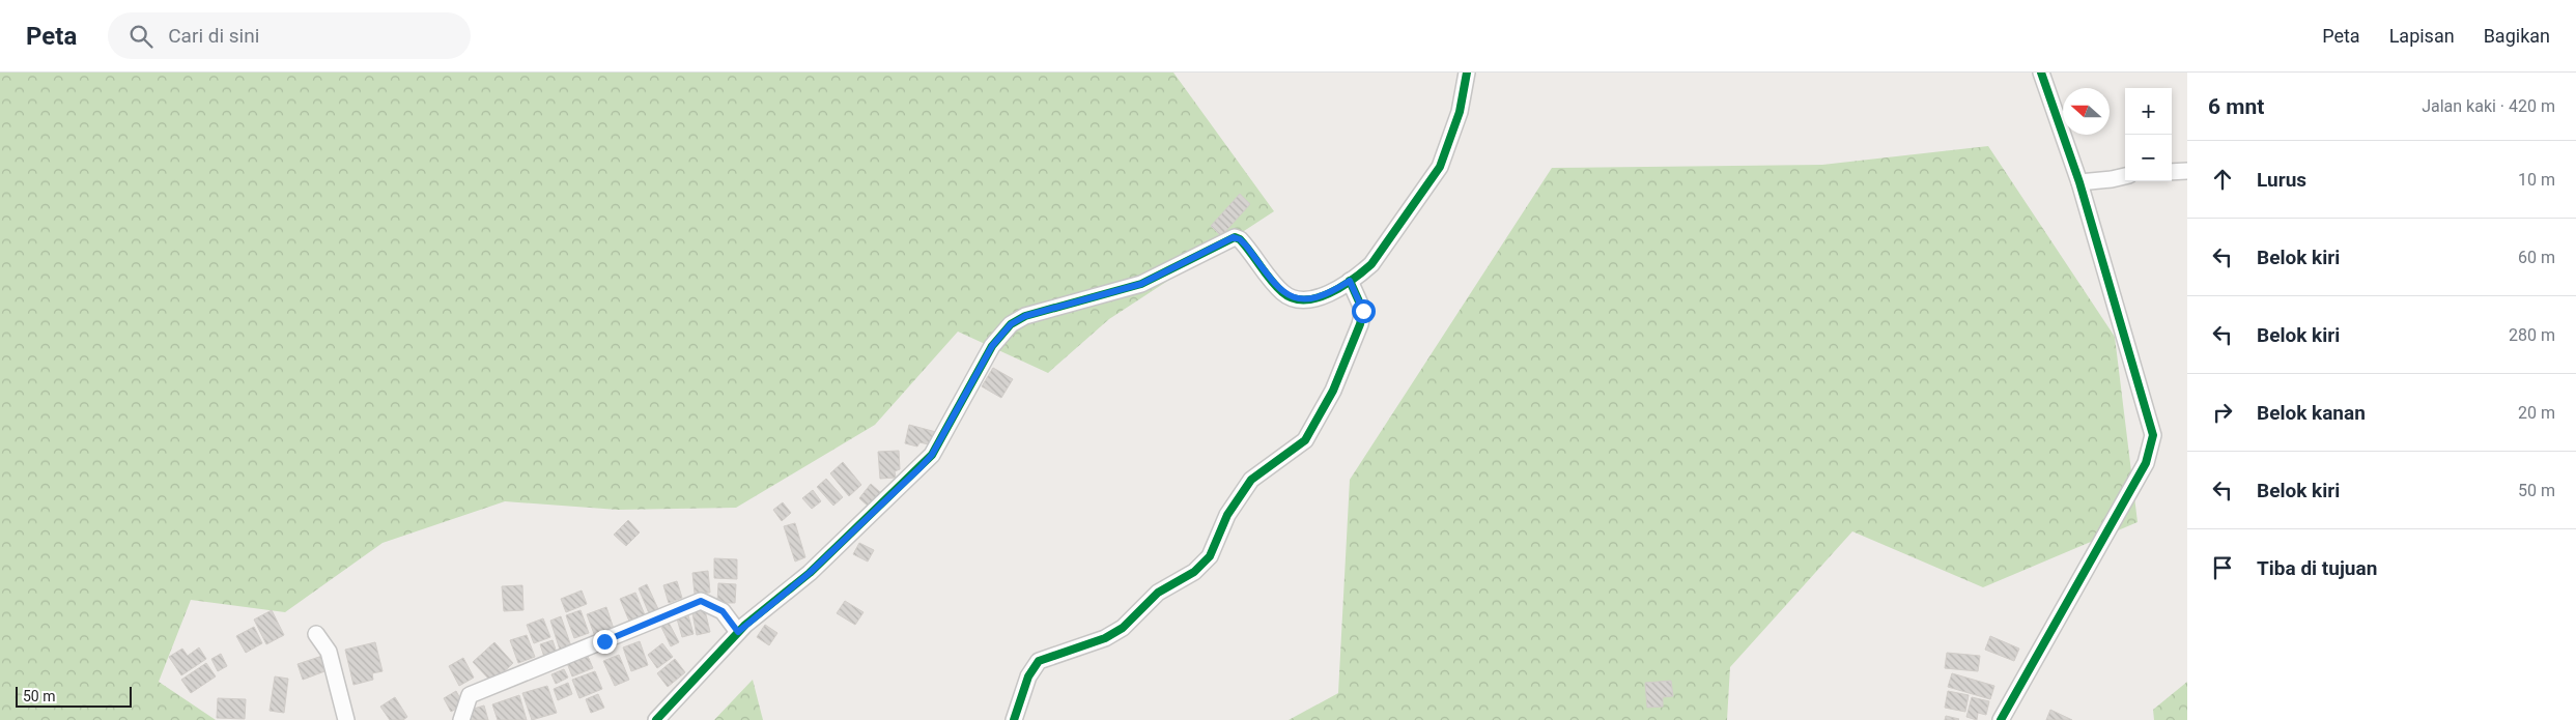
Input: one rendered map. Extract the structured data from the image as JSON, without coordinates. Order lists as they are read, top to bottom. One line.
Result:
{"scale_bar":"50 m","north":"left","page":{"header":"Peta","search":"Cari di sini","nav":["Peta","Lapisan","Bagikan"],"heading":["6 mnt","Jalan kaki · 420 m"],"map_buttons":["+","−"],"list":[["Lurus","10 m"],["Belok kiri","60 m"],["Belok kiri","280 m"],["Belok kanan","20 m"],["Belok kiri","50 m"],"Tiba di tujuan"],"scale":"50 m"}}
